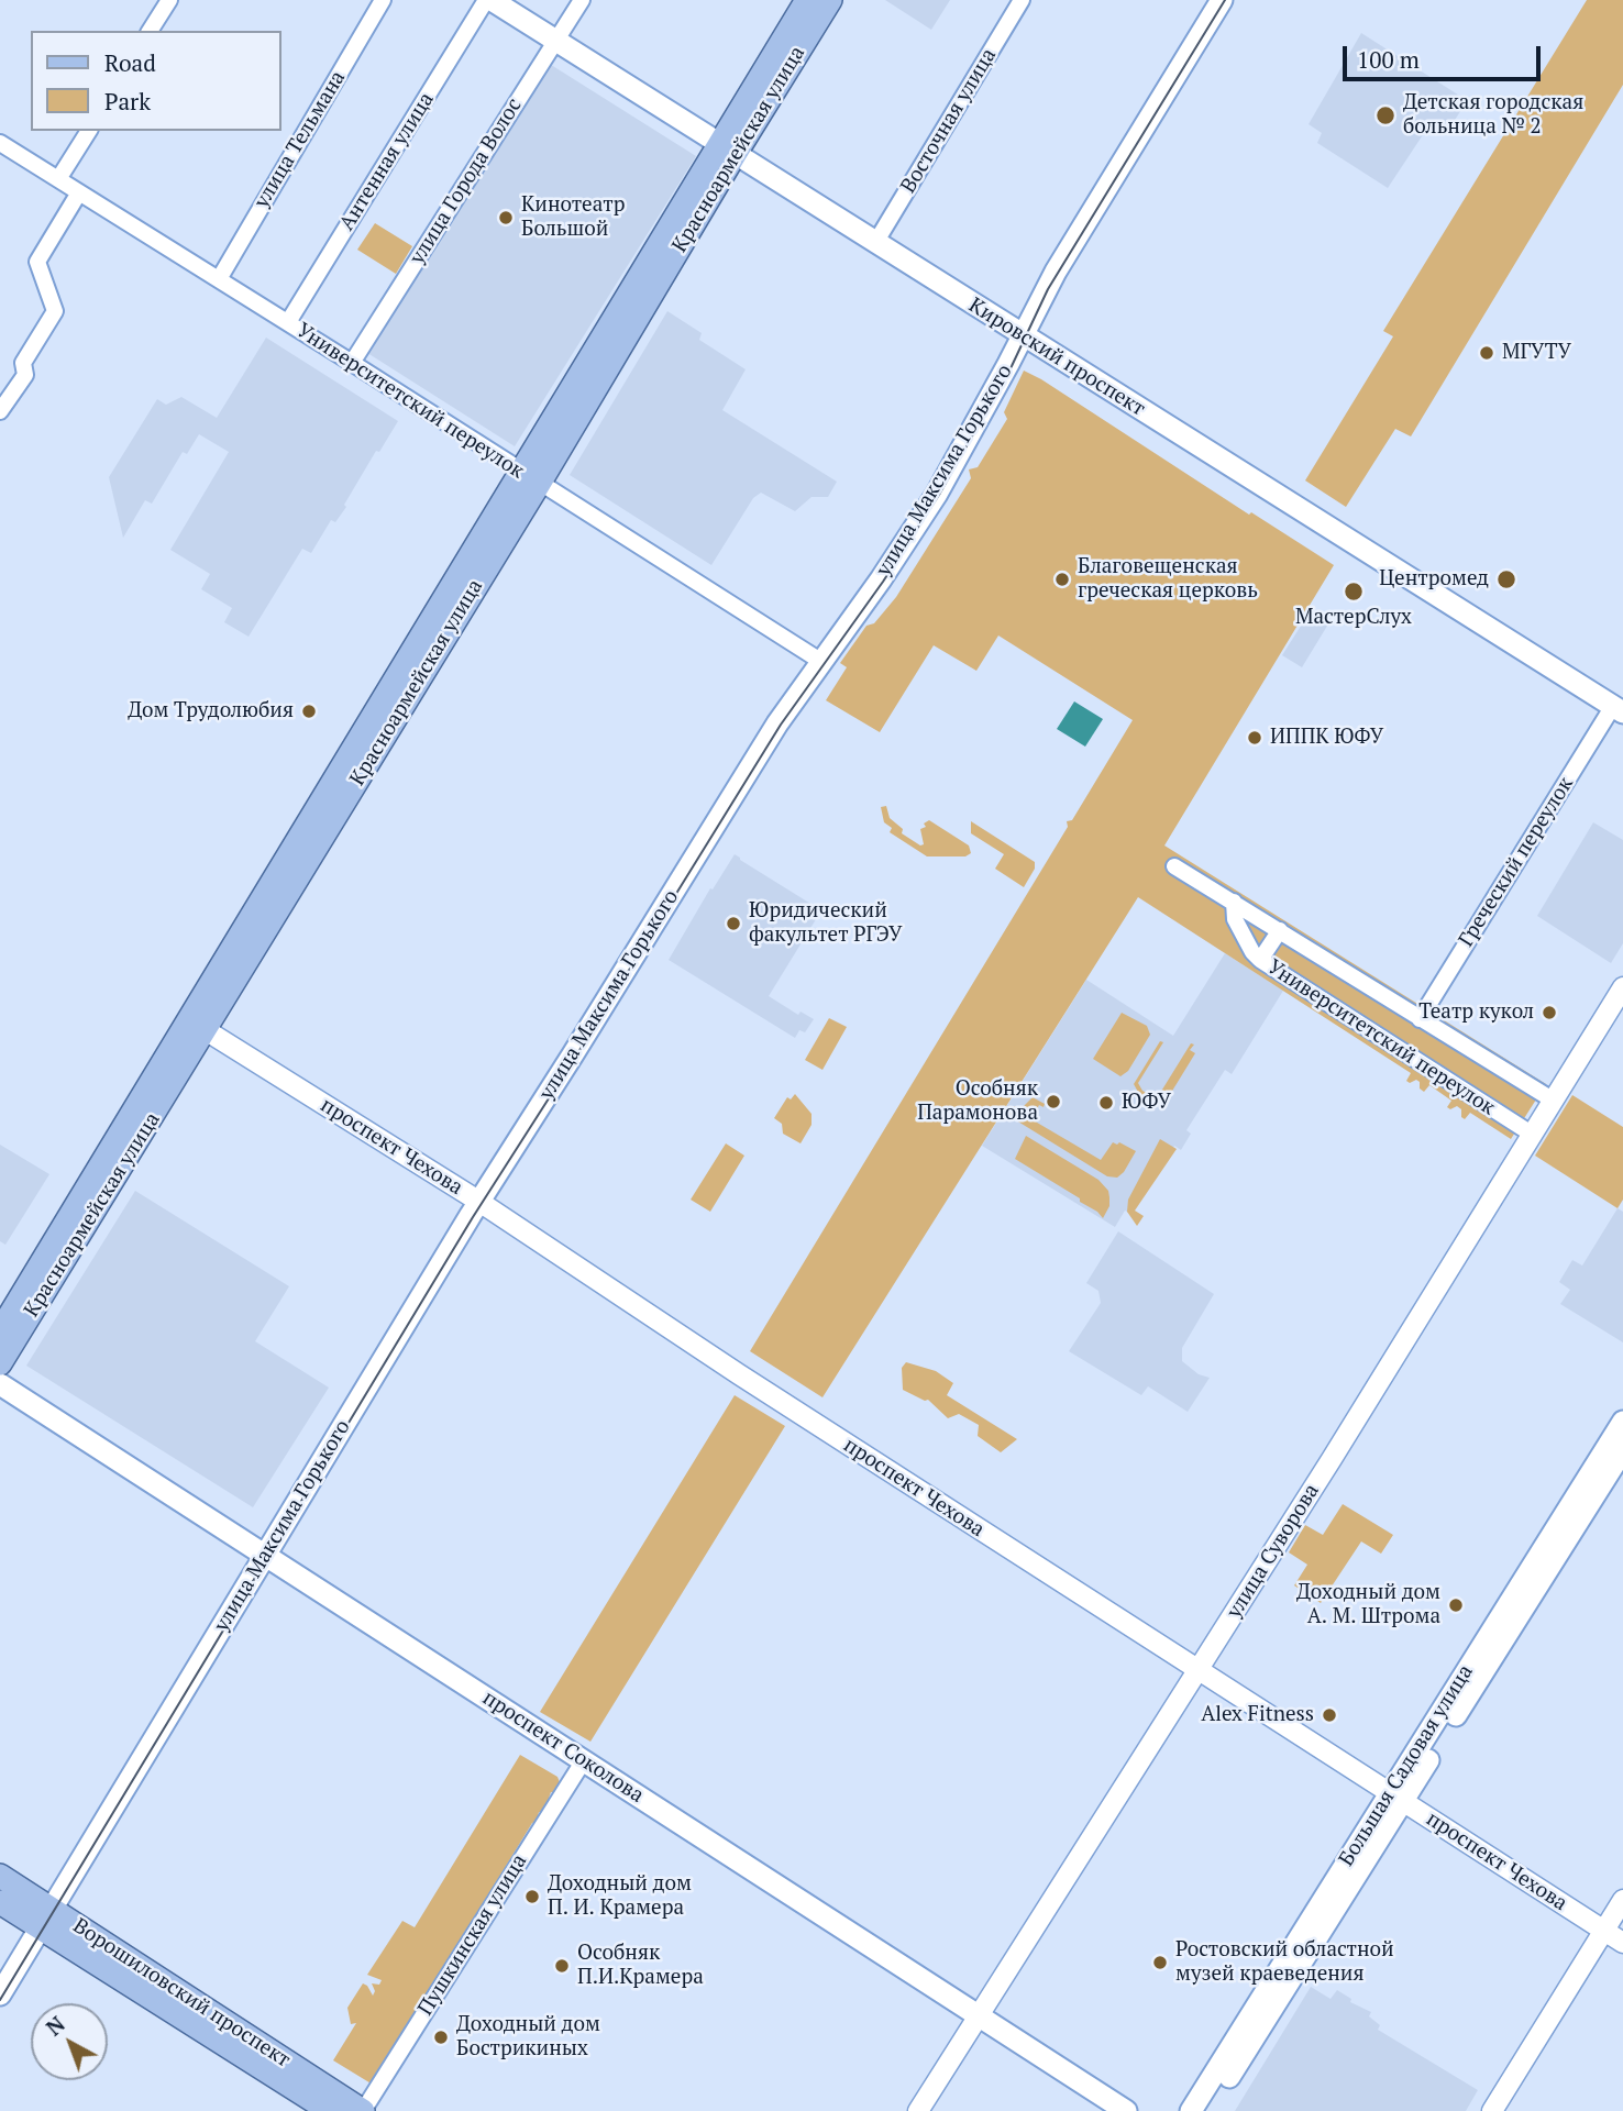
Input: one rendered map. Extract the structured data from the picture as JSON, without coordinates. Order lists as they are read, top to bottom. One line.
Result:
{"streets":{"main road":["Красноармейская улица","Кировский проспект","улица Максима Горького","проспект Соколова","Большая Садовая улица","Ворошиловский проспект"],"street":["Восточная улица","улица Тельмана","Антенная улица","улица Города Волос","Университетский переулок","Греческий переулок","проспект Чехова","улица Суворова","Пушкинская улица"]},"crossings":[["Восточная улица","Кировский проспект"],["улица Тельмана","Университетский переулок"],["Красноармейская улица","Кировский проспект"],["Красноармейская улица","Университетский переулок"],["Красноармейская улица","проспект Чехова"],["Антенная улица","Кировский проспект"],["Антенная улица","Университетский переулок"],["улица Города Волос","Кировский проспект"],["улица Города Волос","Университетский переулок"],["Кировский проспект","улица Максима Горького"],["Кировский проспект","Греческий переулок"],["Университетский переулок","улица Максима Горького"],["Университетский переулок","Греческий переулок"],["Университетский переулок","улица Суворова"],["улица Максима Горького","проспект Чехова"],["улица Максима Горького","проспект Соколова"],["улица Максима Горького","Ворошиловский проспект"],["проспект Чехова","улица Суворова"],["проспект Чехова","Большая Садовая улица"],["улица Суворова","проспект Соколова"],["проспект Соколова","Пушкинская улица"],["Пушкинская улица","Ворошиловский проспект"]],"places":["Детская городская больница № 2","Кинотеатр Большой","МГУТУ","Благовещенская греческая церковь","Центромед","МастерСлух","Дом Трудолюбия","ИППК ЮФУ","Юридический факультет РГЭУ","Театр кукол","Особняк Парамонова","ЮФУ","Доходный дом А. М. Штрома","Alex Fitness","Доходный дом П. И. Крамера","Ростовский областной музей краеведения","Особняк П.И.Крамера","Доходный дом Бострикиных"],"legend":["Road","Park"],"scale_bar":"100 m","north":"top left"}
